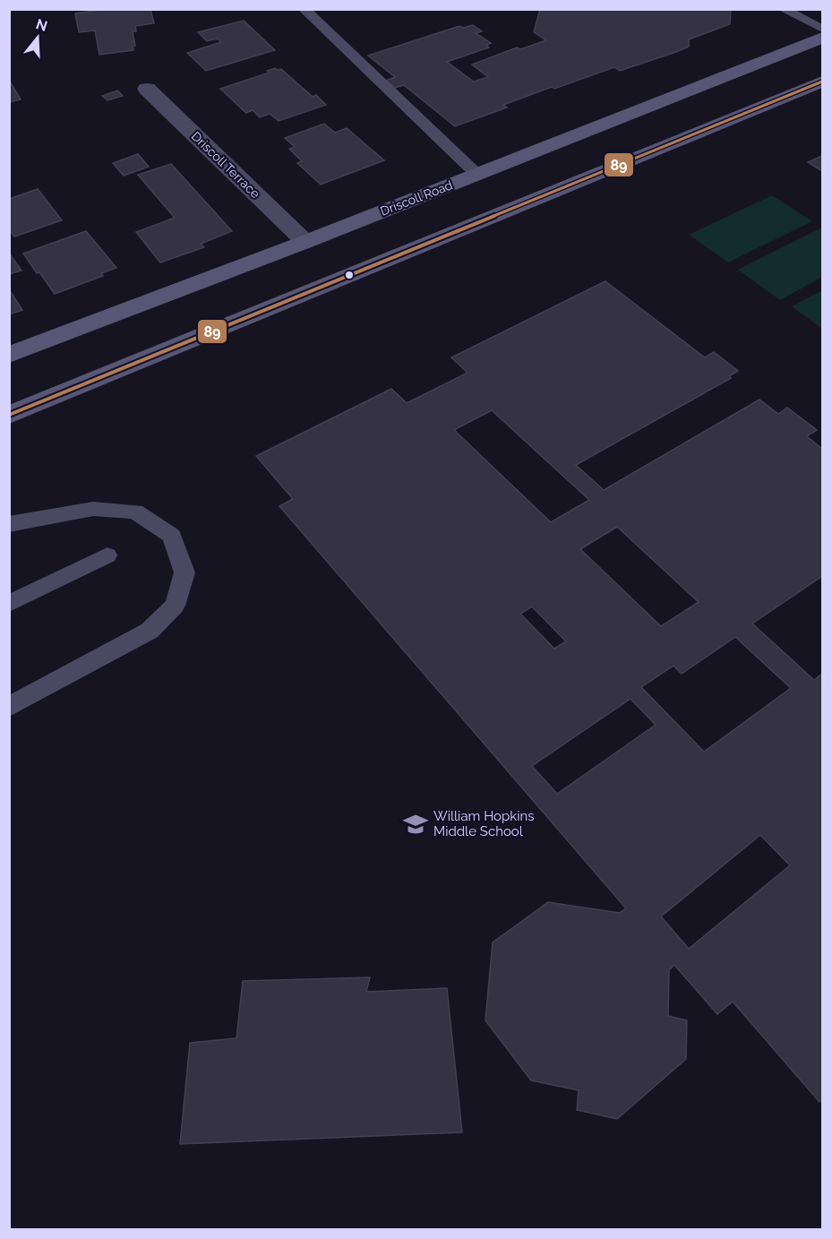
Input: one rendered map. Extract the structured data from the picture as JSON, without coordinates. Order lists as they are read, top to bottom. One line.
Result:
{"streets":{"street":["Driscoll Terrace","Driscoll Road"]},"crossings":[["Driscoll Terrace","Driscoll Road"]],"places":{"school or university":["William Hopkins Middle School"]},"lines":["transit line 89"],"north":"top"}
